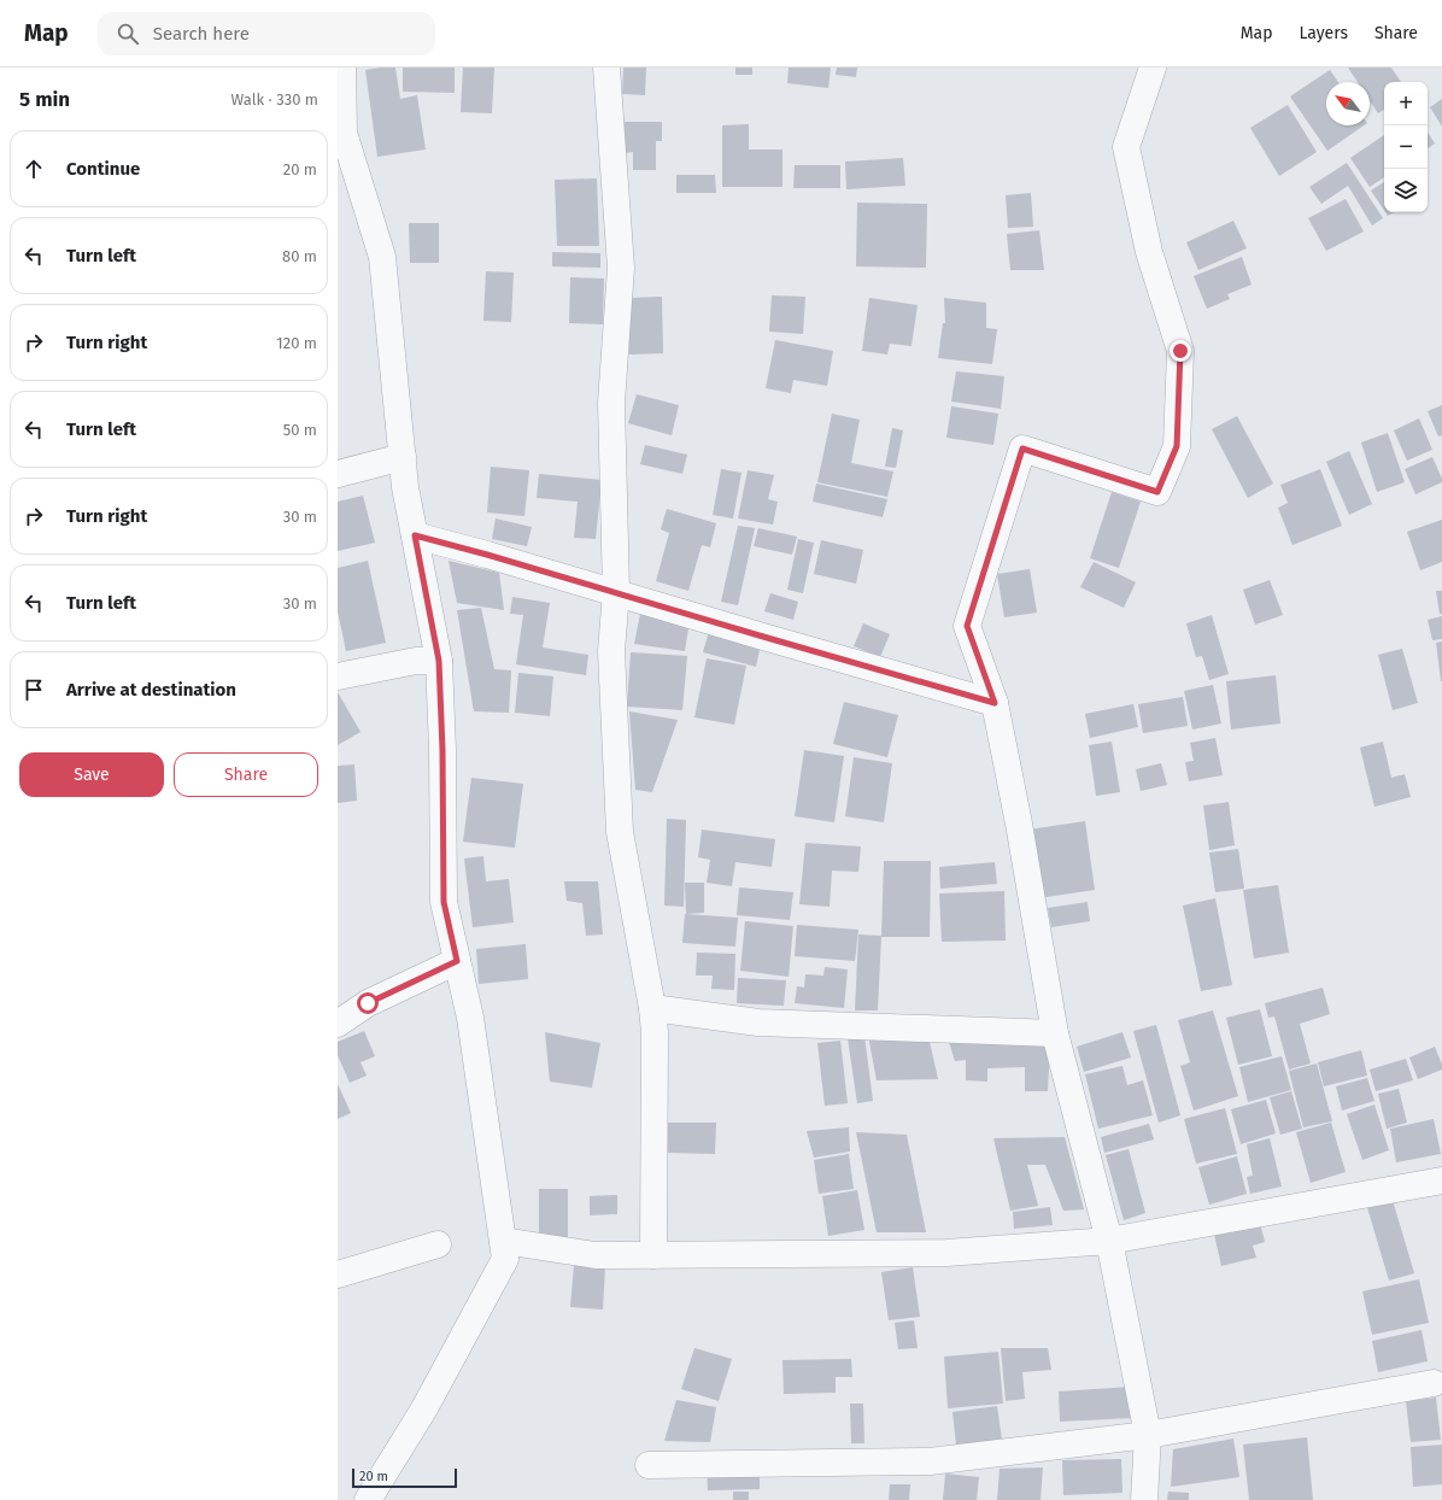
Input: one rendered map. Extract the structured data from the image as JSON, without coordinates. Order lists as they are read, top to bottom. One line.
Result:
{"scale_bar":"20 m","north":"top left","page":{"header":"Map","search":"Search here","nav":["Map","Layers","Share"],"heading":["5 min","Walk · 330 m"],"map_buttons":["+","−"],"list":[["Continue","20 m"],["Turn left","80 m"],["Turn right","120 m"],["Turn left","50 m"],["Turn right","30 m"],["Turn left","30 m"],"Arrive at destination"],"buttons":["Save","Share"],"scale":"20 m"}}
